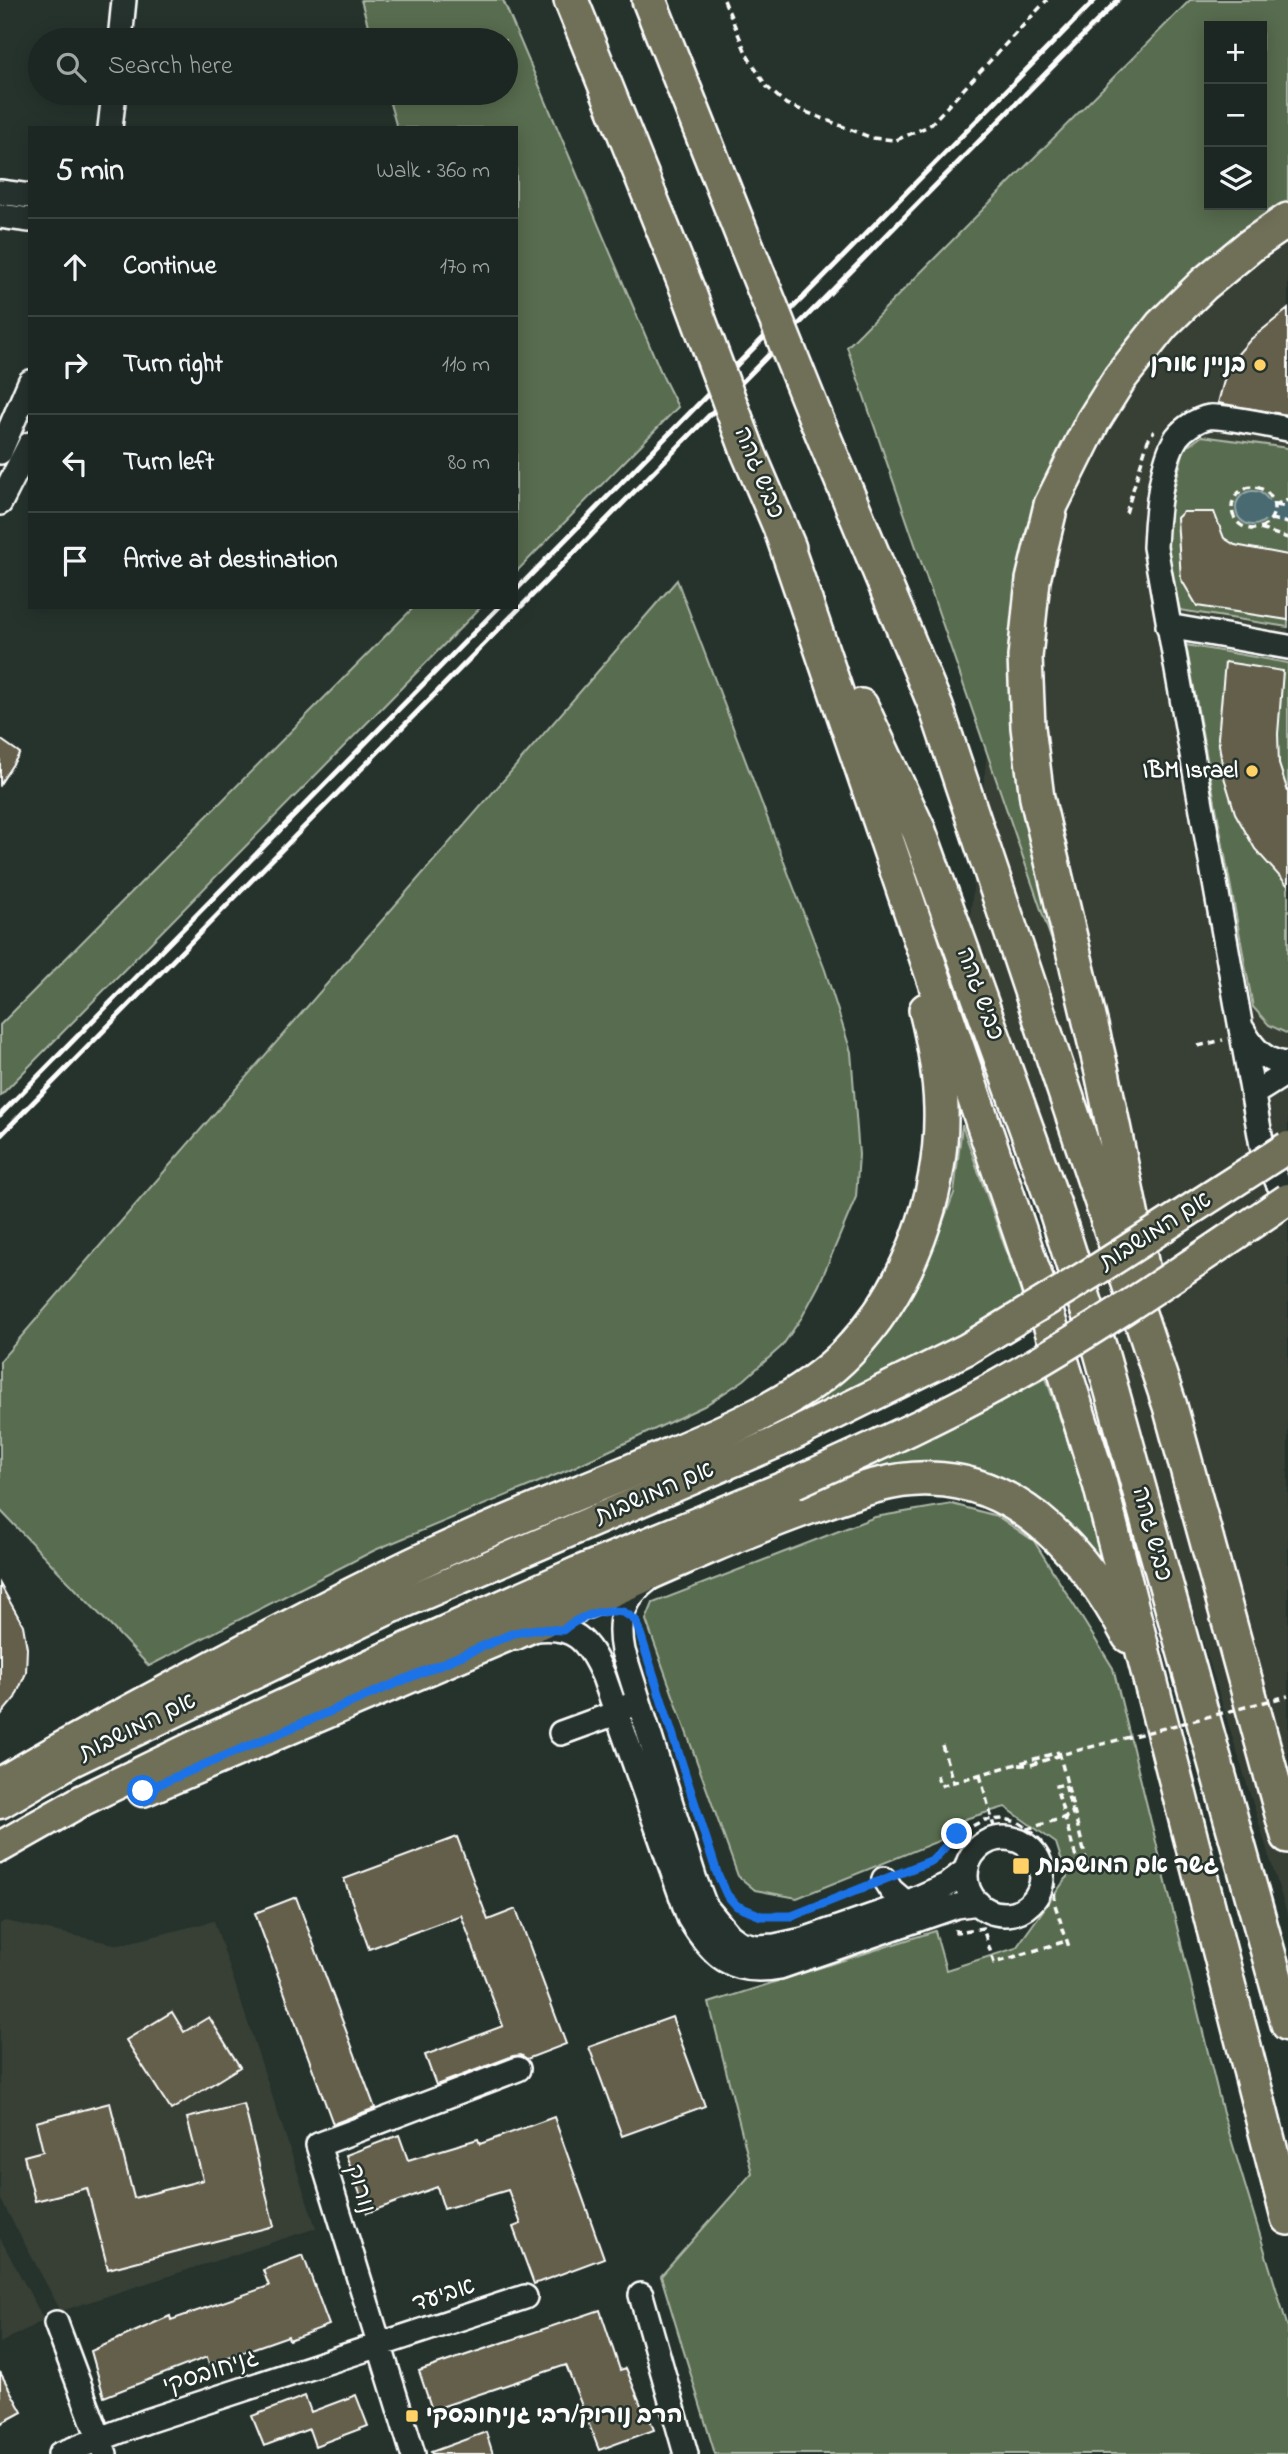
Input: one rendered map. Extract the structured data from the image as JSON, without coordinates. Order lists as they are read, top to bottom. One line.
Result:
{"streets":{"highway":["כביש גהה"],"main road":["אם המושבות"],"street":["נורוק","אביעד","גניחובסקי"]},"crossings":[["נורוק","אביעד"],["נורוק","גניחובסקי"],["אביעד","גניחובסקי"]],"places":{"other":["בניין אורן","IBM Israel"],"transit":["גשר אם המושבות","הרב נורוק/רבי גניחובסקי"]},"page":{"map_buttons":["+","−"],"search":"Search here","heading":["5 min","Walk · 360 m"],"list":[["Continue","170 m"],["Turn right","110 m"],["Turn left","80 m"],"Arrive at destination"]}}
